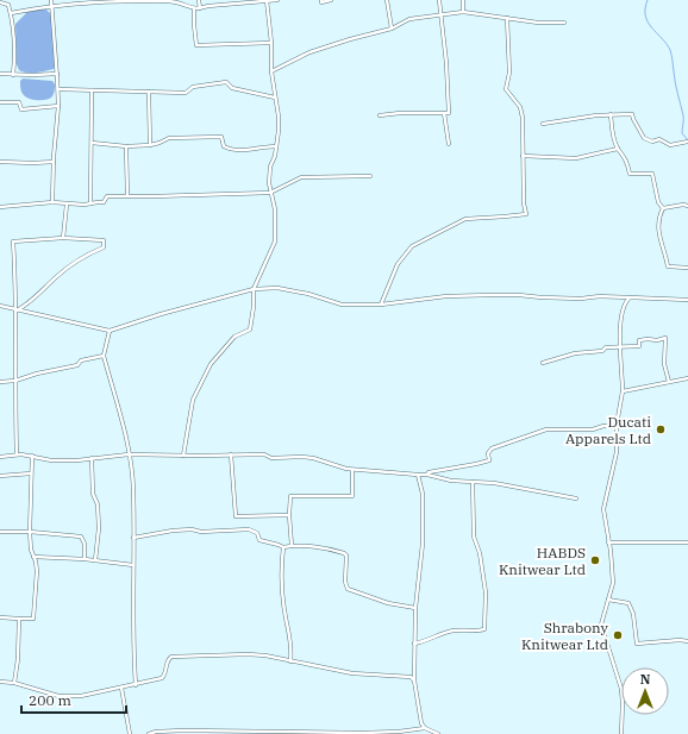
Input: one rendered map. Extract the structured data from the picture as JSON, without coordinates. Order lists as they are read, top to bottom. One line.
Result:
{"places":["Ducati Apparels Ltd","HABDS Knitwear Ltd","Shrabony Knitwear Ltd"],"scale_bar":"200 m","north":"top"}
